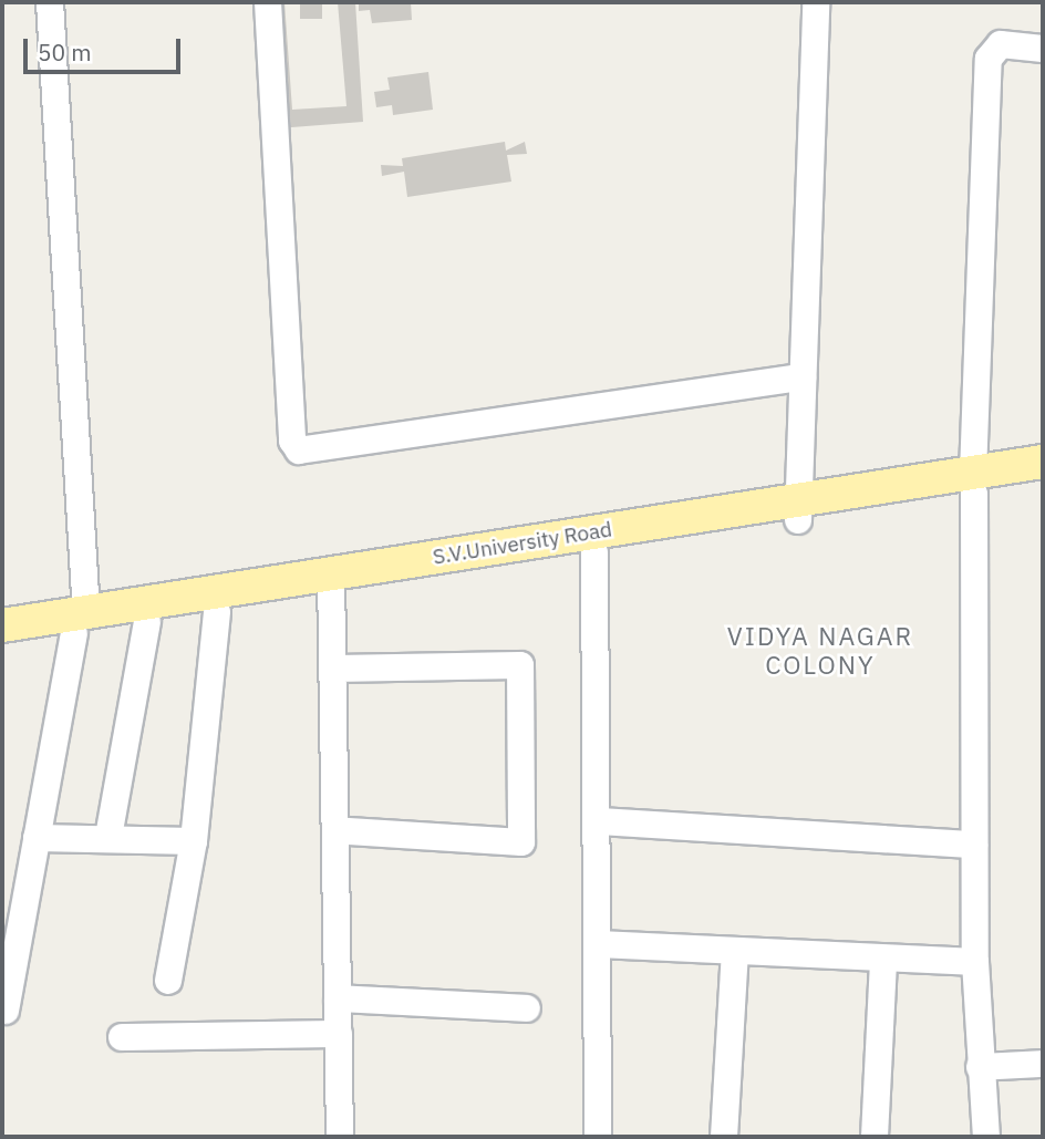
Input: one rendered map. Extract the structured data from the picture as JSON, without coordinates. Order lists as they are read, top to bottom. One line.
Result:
{"streets":{"main road":["S.V.University Road"]},"districts":["VIDYA NAGAR COLONY"],"scale_bar":"50 m"}
